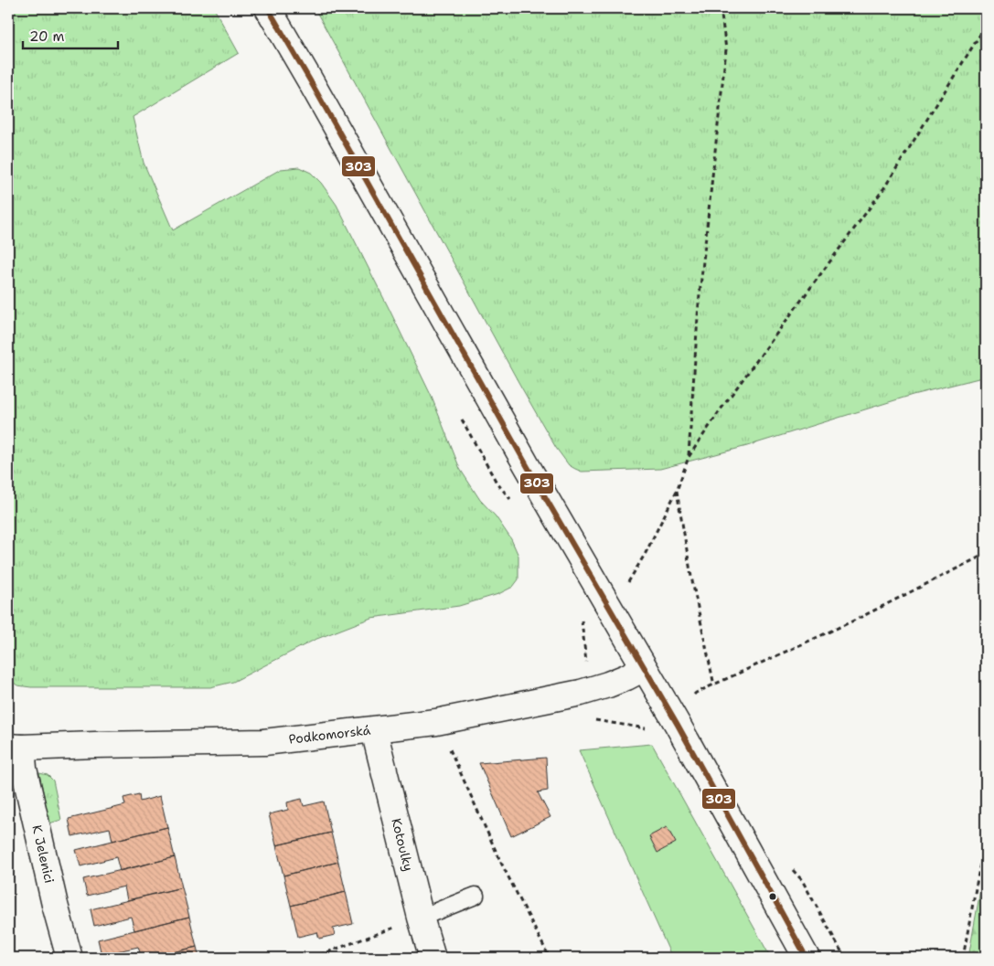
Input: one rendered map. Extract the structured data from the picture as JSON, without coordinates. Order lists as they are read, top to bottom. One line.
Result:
{"streets":{"main road":["Podkomorská","Kotoulky","K Jelenici"]},"crossings":[["Podkomorská","Kotoulky"],["Podkomorská","K Jelenici"]],"lines":["transit line 303"],"scale_bar":"20 m"}
